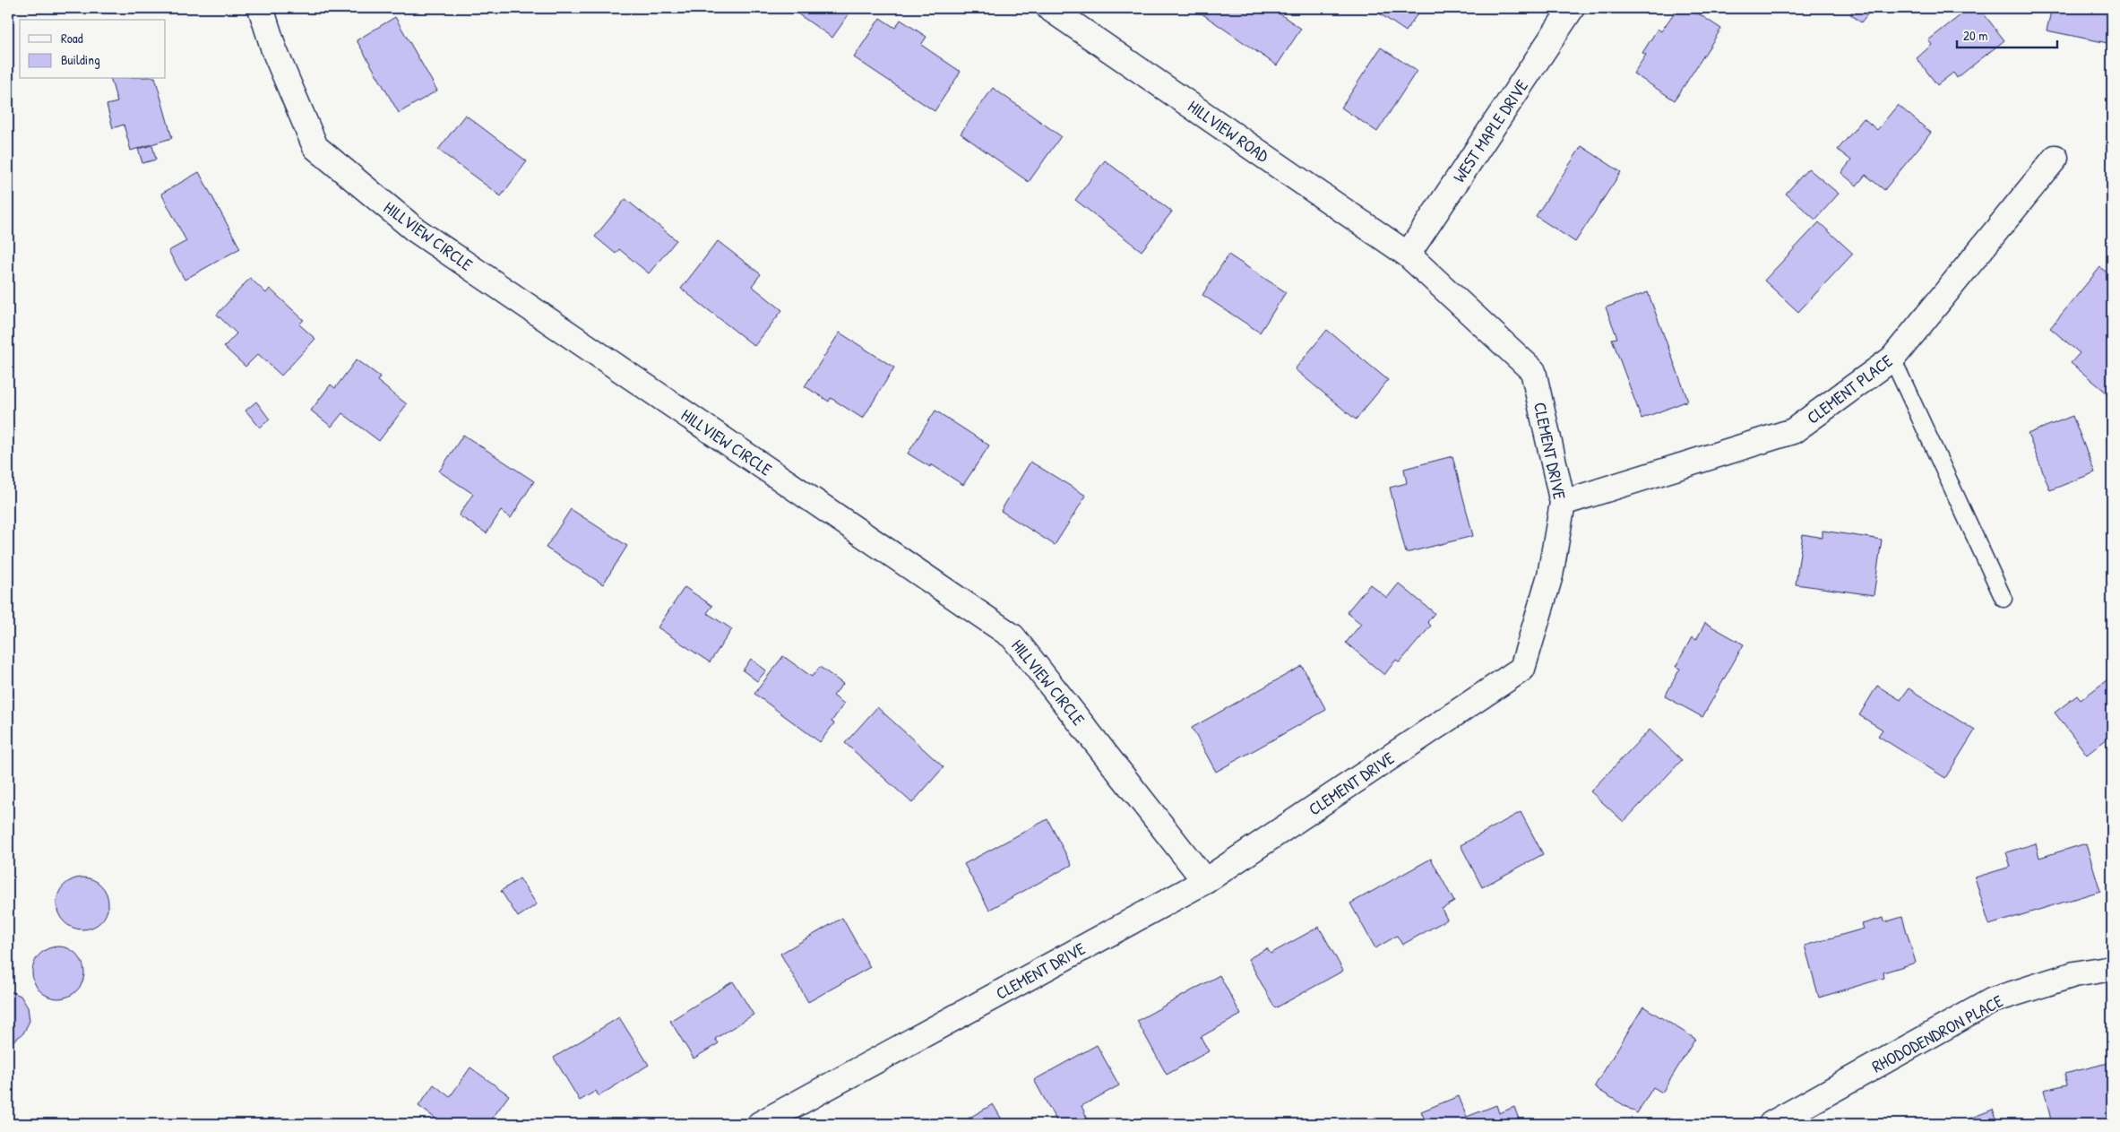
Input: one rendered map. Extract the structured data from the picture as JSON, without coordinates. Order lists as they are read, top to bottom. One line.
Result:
{"streets":{"street":["HILLVIEW ROAD","WEST MAPLE DRIVE","HILLVIEW CIRCLE","CLEMENT PLACE","CLEMENT DRIVE","RHODODENDRON PLACE"]},"crossings":[["HILLVIEW ROAD","WEST MAPLE DRIVE"],["HILLVIEW ROAD","CLEMENT DRIVE"],["WEST MAPLE DRIVE","CLEMENT DRIVE"],["HILLVIEW CIRCLE","CLEMENT DRIVE"],["CLEMENT PLACE","CLEMENT DRIVE"]],"legend":["Road","Building"],"scale_bar":"20 m"}
